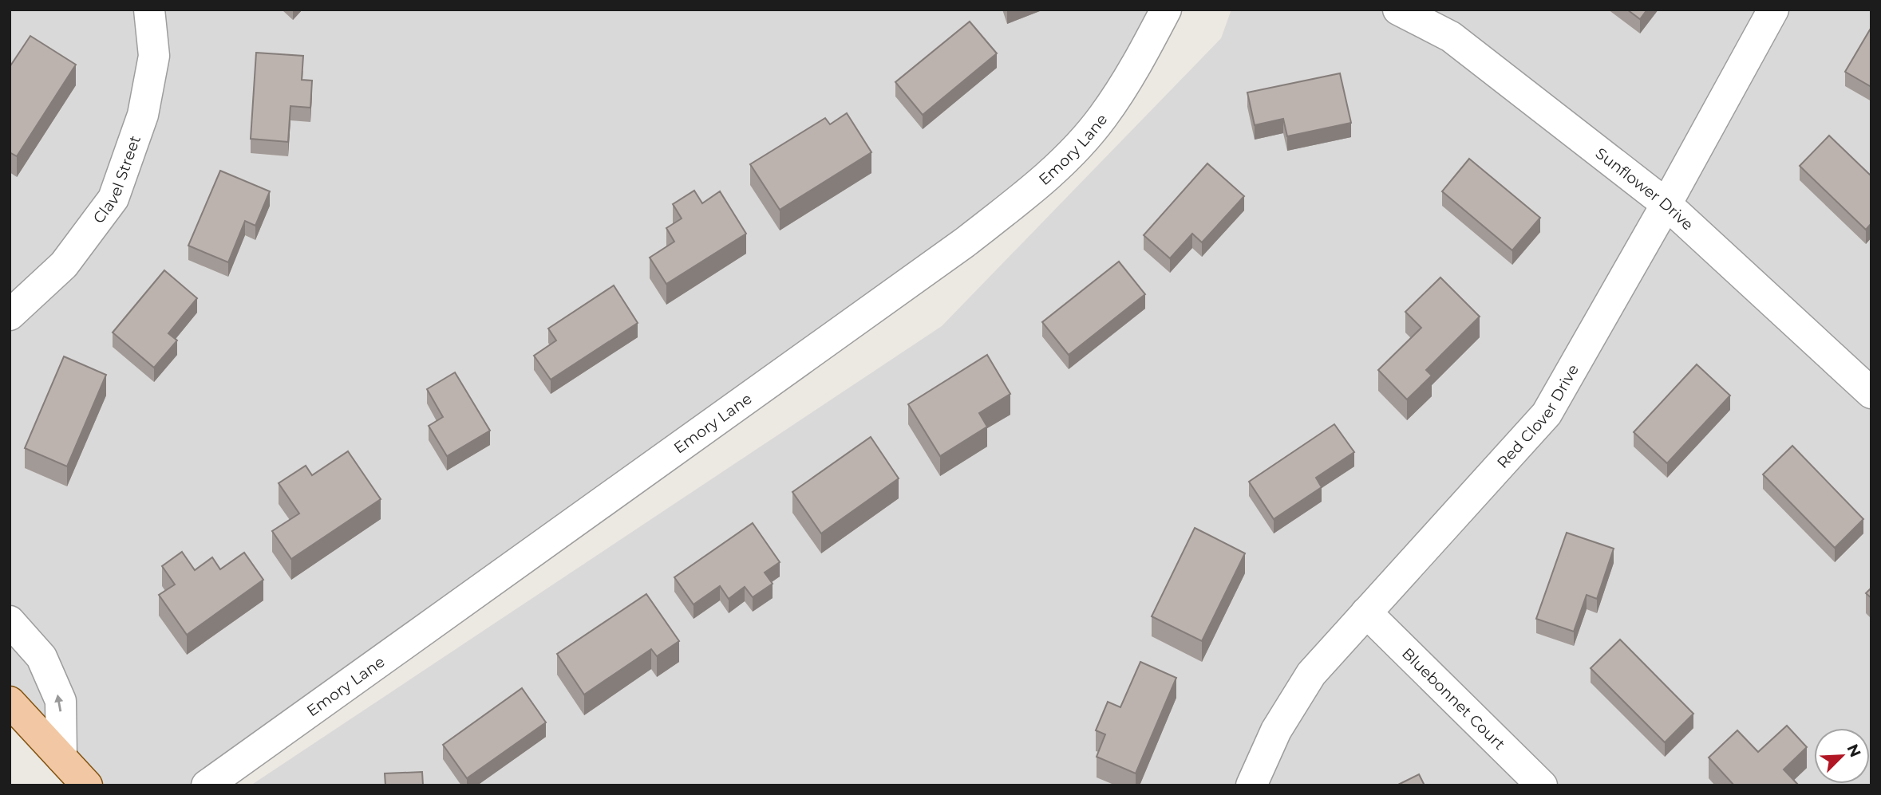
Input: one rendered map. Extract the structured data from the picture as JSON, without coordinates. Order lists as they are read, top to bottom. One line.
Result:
{"streets":{"street":["Emory Lane","Clavel Street","Sunflower Drive","Red Clover Drive","Bluebonnet Court"]},"crossings":[["Sunflower Drive","Red Clover Drive"],["Red Clover Drive","Bluebonnet Court"]],"north":"top right"}
